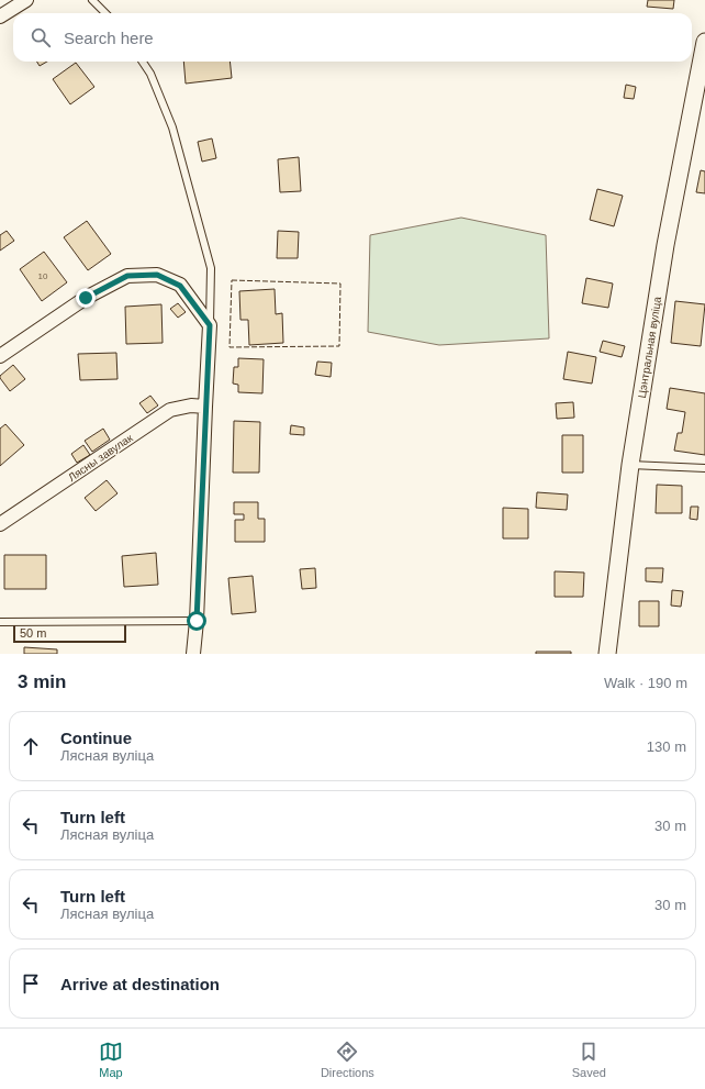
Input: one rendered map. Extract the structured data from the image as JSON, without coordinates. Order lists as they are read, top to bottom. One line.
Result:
{"streets":{"street":["Цэнтральная вуліца","Лясны завулак"]},"house_numbers":["10"],"scale_bar":"50 m","page":{"search":"Search here","scale":"50 m","heading":["3 min","Walk · 190 m"],"list":[["Continue","Лясная вуліца","130 m"],["Turn left","Лясная вуліца","30 m"],["Turn left","Лясная вуліца","30 m"],"Arrive at destination"],"nav":["Map","Directions","Saved"]}}
